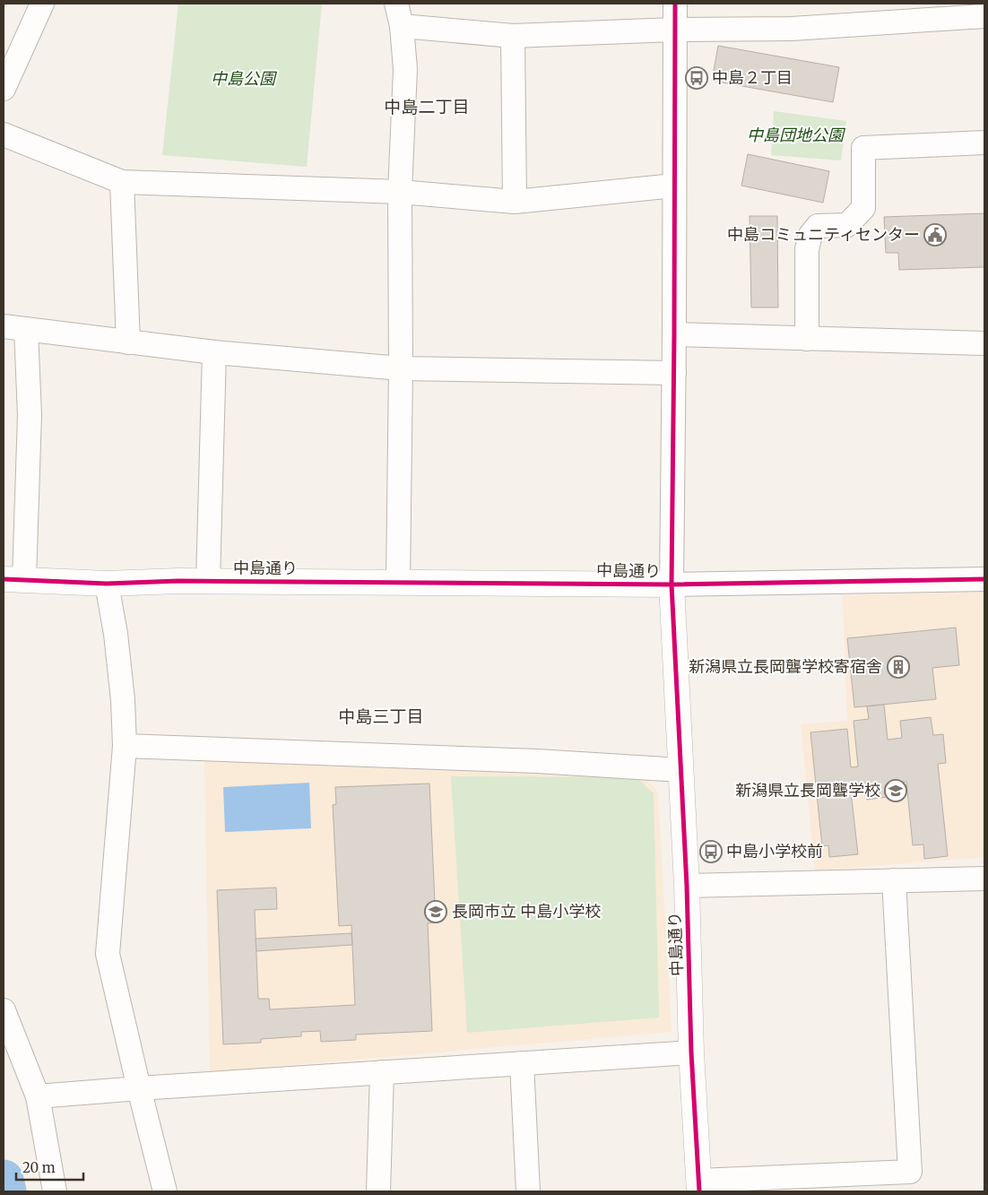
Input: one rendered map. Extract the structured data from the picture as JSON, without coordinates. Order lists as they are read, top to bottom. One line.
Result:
{"streets":{"street":["中島通り"]},"districts":["中島二丁目","中島三丁目"],"parks":["中島公園","中島団地公園"],"places":{"bus stop":["中島２丁目","中島小学校前"],"public building":["中島コミュニティセンター"],"building":["新潟県立長岡聾学校寄宿舎"],"school or university":["新潟県立長岡聾学校","長岡市立 中島小学校"]},"scale_bar":"20 m"}
